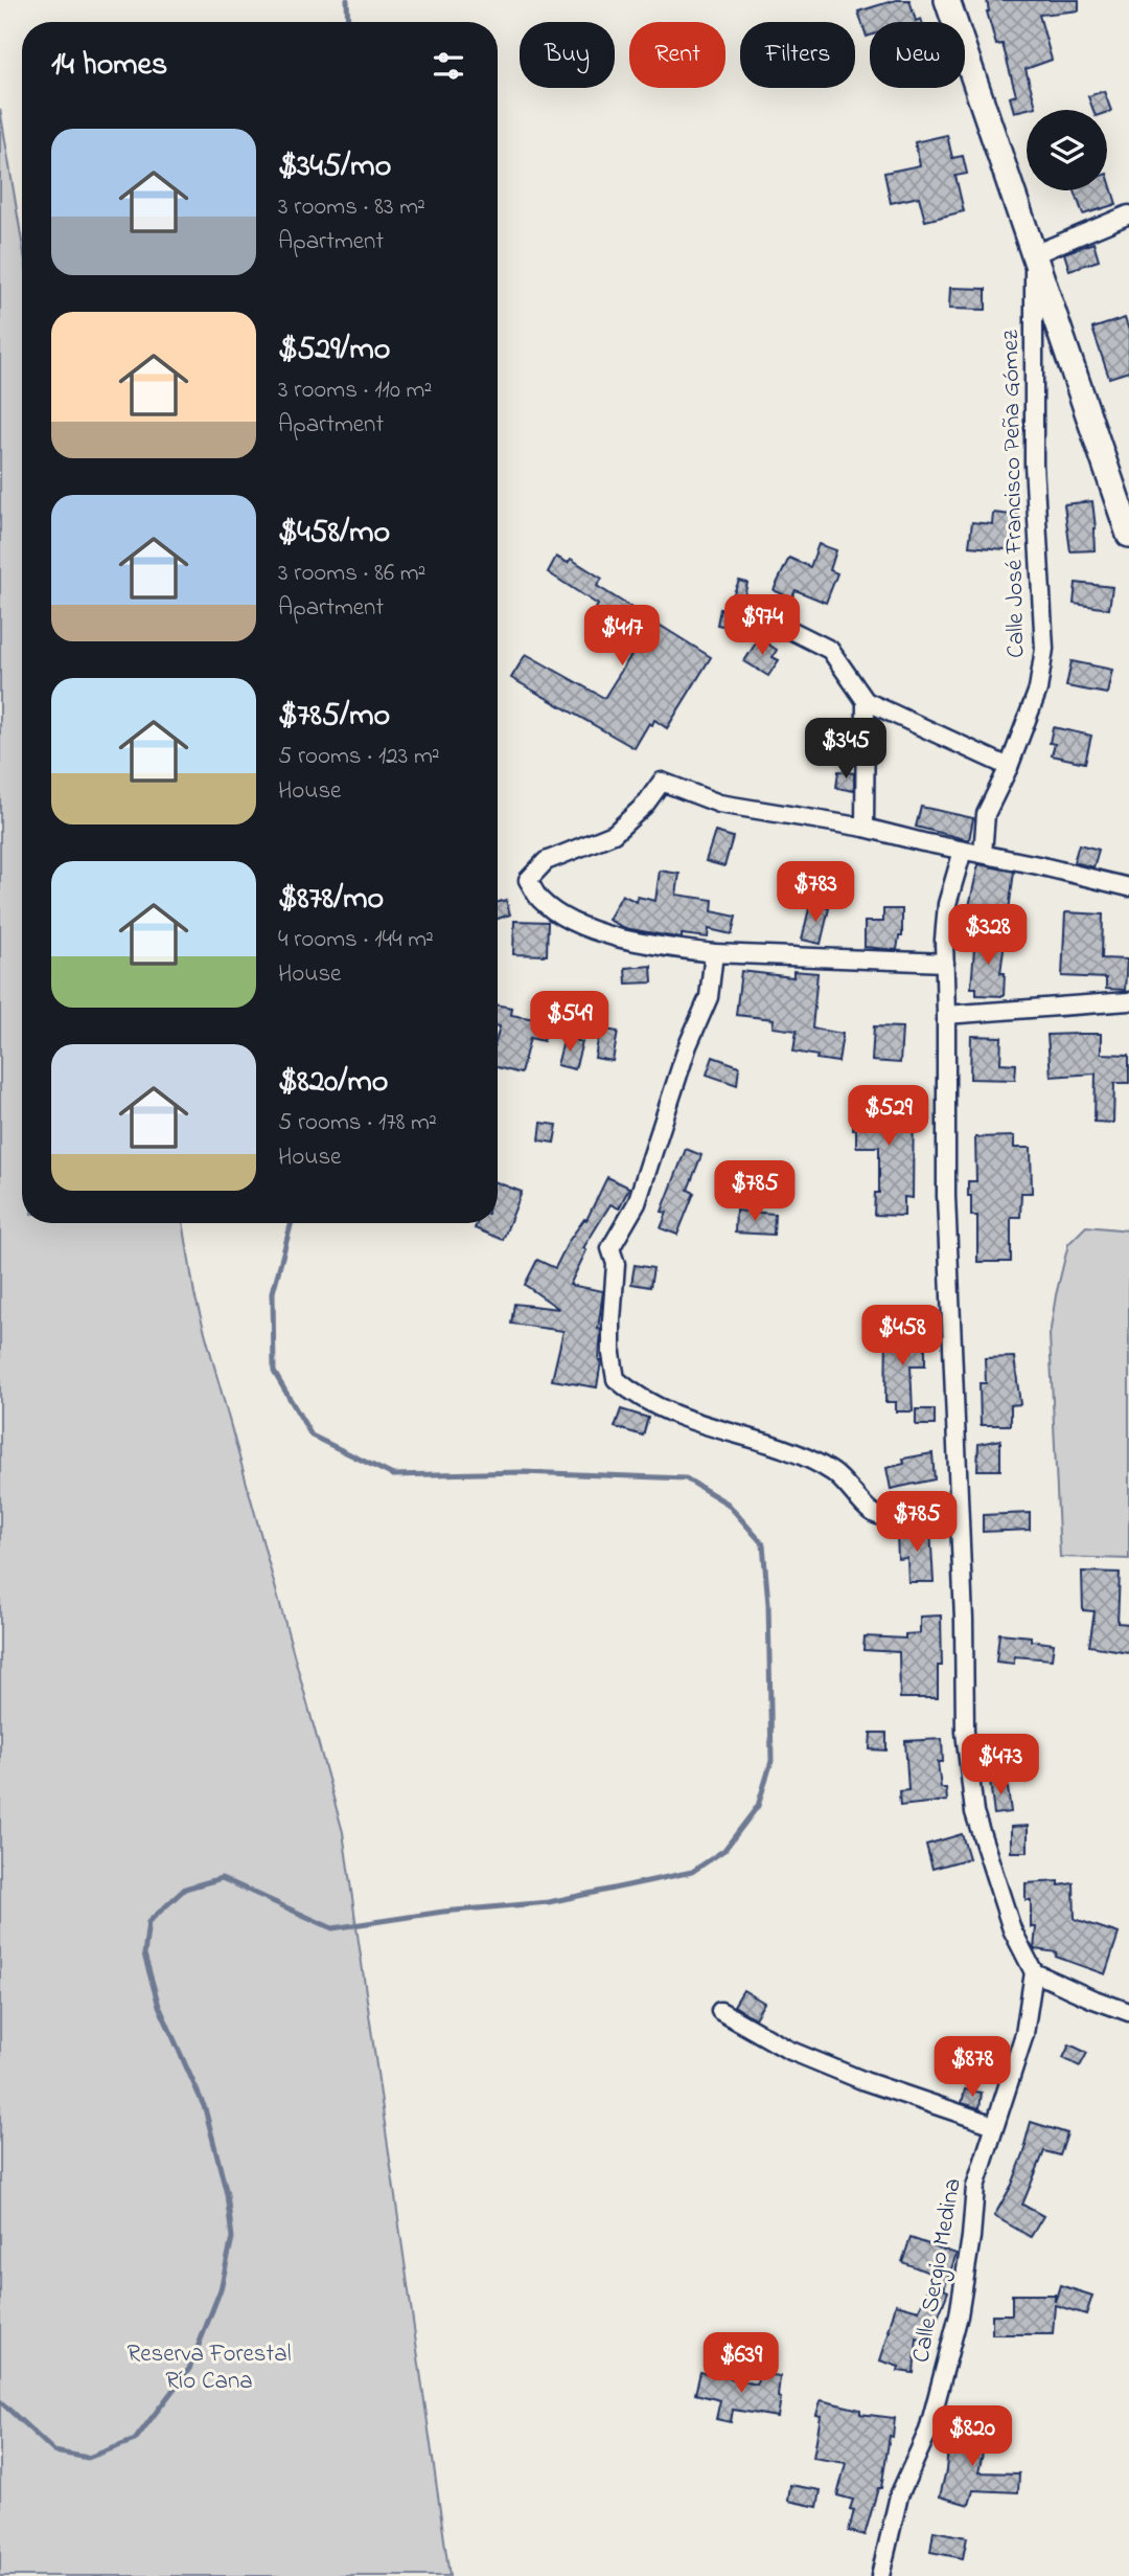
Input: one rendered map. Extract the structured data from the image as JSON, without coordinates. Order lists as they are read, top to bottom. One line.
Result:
{"streets":{"street":["Calle José Francisco Peña Gómez","Calle Sergio Medina"]},"parks":["Reserva Forestal Río Cana"],"page":{"chip":["Buy","Rent","Filters","New"],"heading":"14 homes","list":[{"name":"$345/mo","note":"3 rooms · 83 m² · Apartment"},{"name":"$529/mo","note":"3 rooms · 110 m² · Apartment"},{"name":"$458/mo","note":"3 rooms · 86 m² · Apartment"},{"name":"$785/mo","note":"5 rooms · 123 m² · House"},{"name":"$878/mo","note":"4 rooms · 144 m² · House"},{"name":"$820/mo","note":"5 rooms · 178 m² · House"}],"price":["$974","$417","$345","$783","$328","$549","$529","$785","$458","$785","$473","$878","$639","$820"]}}
